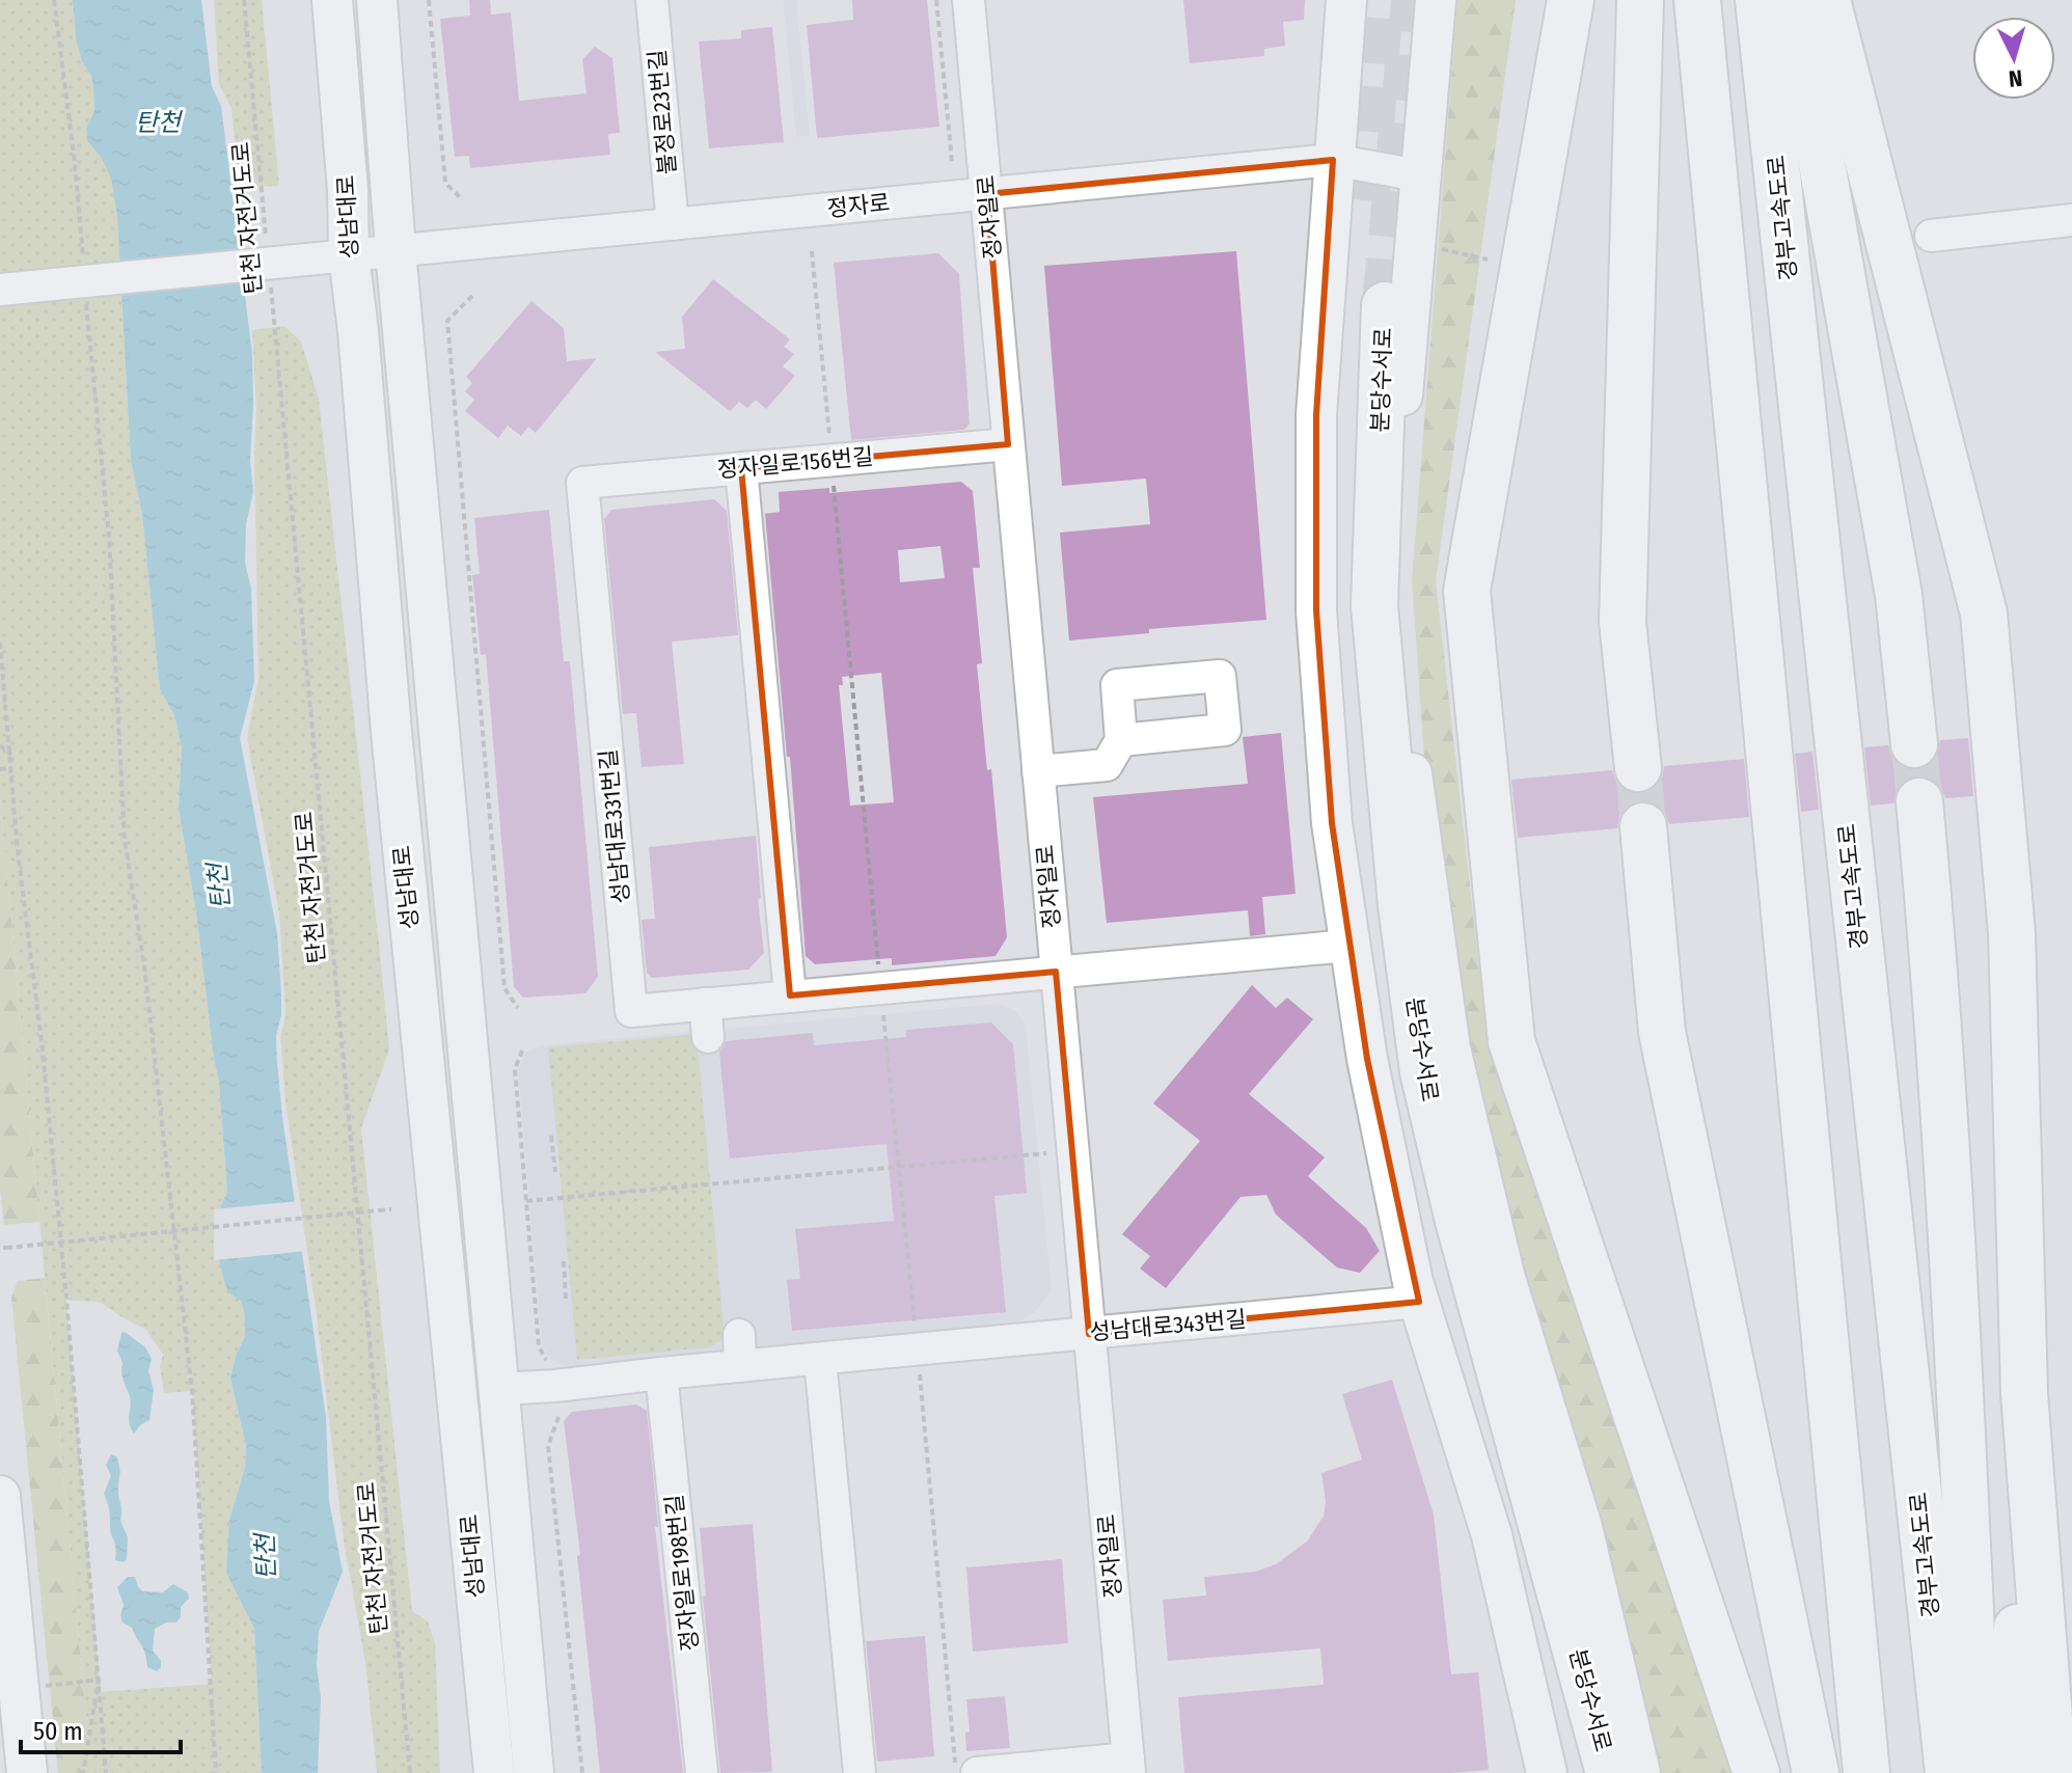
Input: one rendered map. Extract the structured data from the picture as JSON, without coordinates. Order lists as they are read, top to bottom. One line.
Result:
{"streets":{"highway":["경부고속도로","분당수서로"],"main road":["성남대로"],"street":["불정로23번길","정자로","정자일로","정자일로156번길","성남대로331번길","성남대로343번길","정자일로198번길"],"path":["탄천 자전거도로"]},"crossings":[["불정로23번길","정자로"],["정자로","성남대로"],["정자로","정자일로"],["성남대로","성남대로343번길"],["정자일로","정자일로156번길"],["정자일로","성남대로331번길"],["정자일로","성남대로343번길"],["정자일로156번길","성남대로331번길"],["성남대로343번길","정자일로198번길"]],"water":["탄천"],"scale_bar":"50 m","north":"bottom"}
